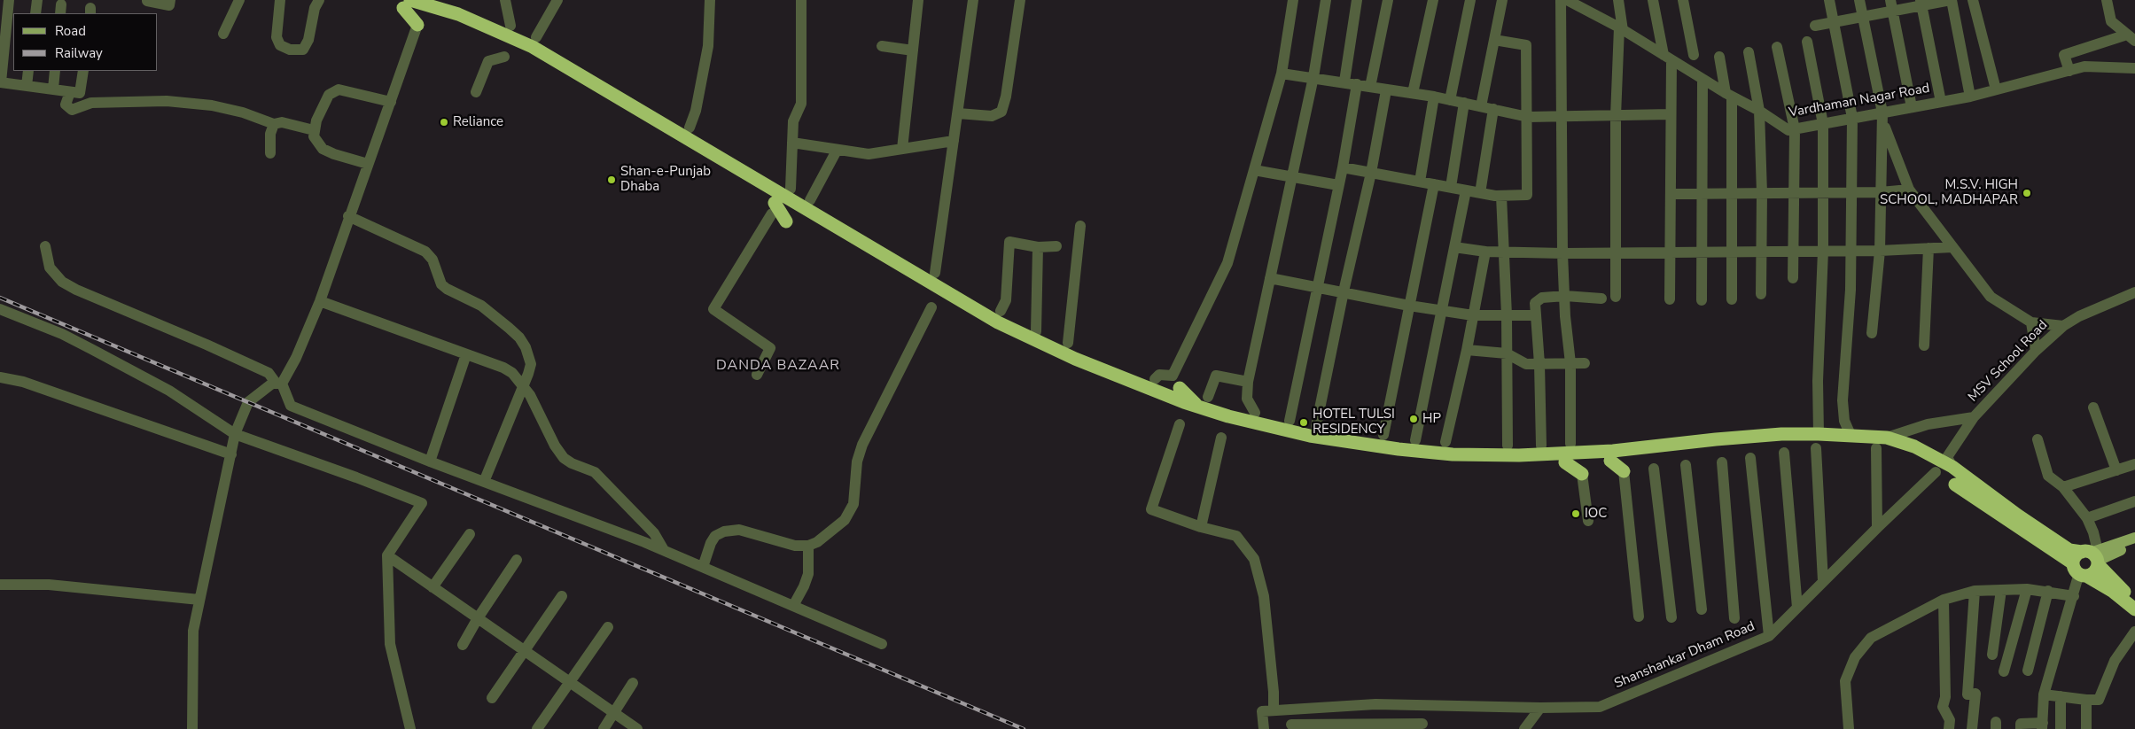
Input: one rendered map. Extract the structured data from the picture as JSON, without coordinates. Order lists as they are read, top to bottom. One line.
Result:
{"streets":{"street":["Vardhaman Nagar Road","MSV School Road","Shanshankar Dham Road"]},"districts":["DANDA BAZAAR"],"places":["Reliance","Shan-e-Punjab Dhaba","M.S.V. HIGH SCHOOL, MADHAPAR","HP","HOTEL TULSI RESIDENCY","IOC"],"legend":["Road","Railway"]}
